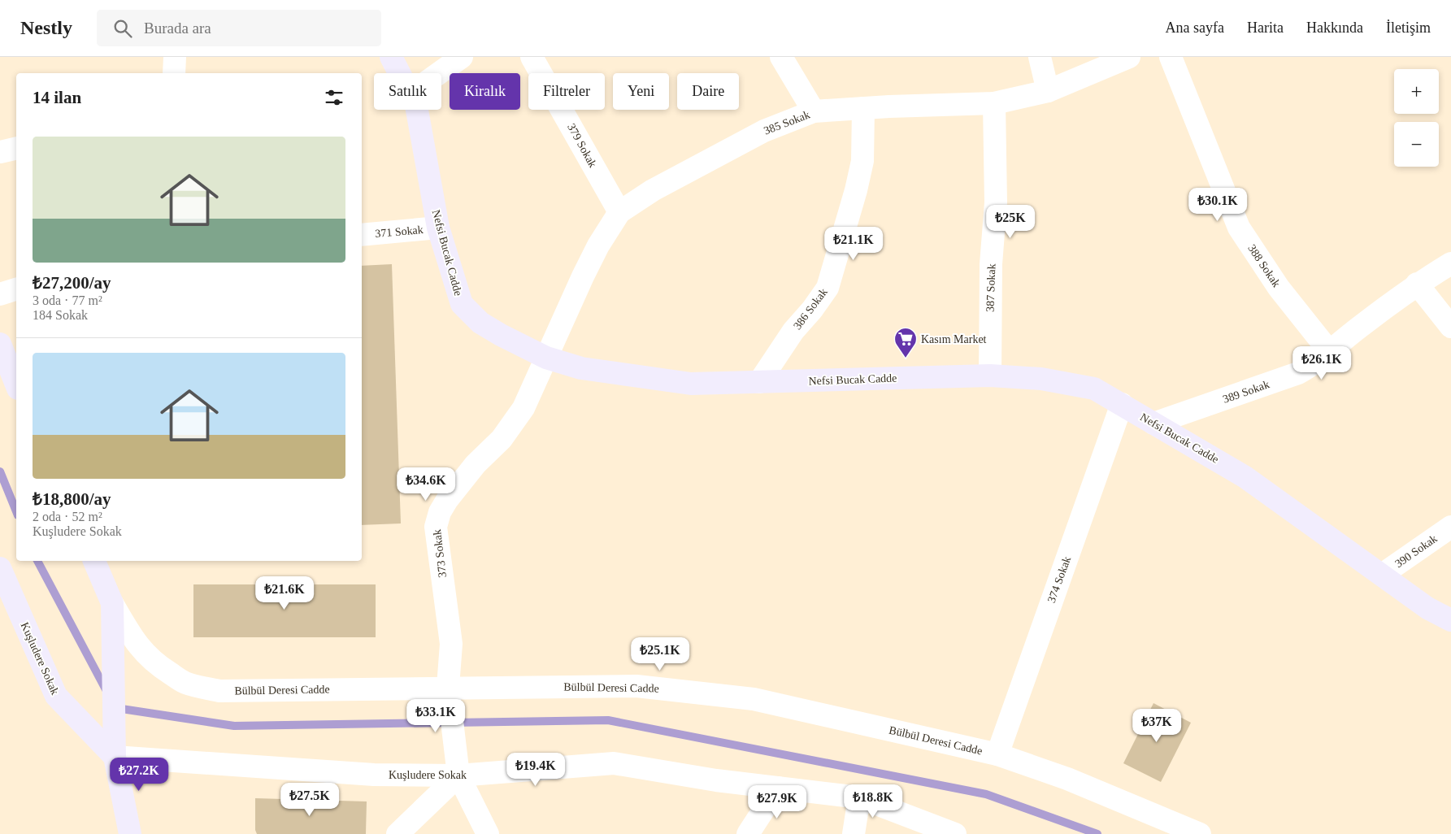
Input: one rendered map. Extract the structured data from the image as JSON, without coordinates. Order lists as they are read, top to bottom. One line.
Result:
{"streets":{"street":["385 Sokak","379 Sokak","371 Sokak","Nefsi Bucak Cadde","388 Sokak","387 Sokak","386 Sokak","389 Sokak","390 Sokak","373 Sokak","374 Sokak","Kuşludere Sokak","Bülbül Deresi Cadde"]},"crossings":[["385 Sokak","379 Sokak"],["385 Sokak","Nefsi Bucak Cadde"],["385 Sokak","387 Sokak"],["385 Sokak","386 Sokak"],["385 Sokak","373 Sokak"],["371 Sokak","Nefsi Bucak Cadde"],["Nefsi Bucak Cadde","387 Sokak"],["Nefsi Bucak Cadde","386 Sokak"],["Nefsi Bucak Cadde","389 Sokak"],["Nefsi Bucak Cadde","390 Sokak"],["Nefsi Bucak Cadde","373 Sokak"],["Nefsi Bucak Cadde","374 Sokak"],["388 Sokak","389 Sokak"],["373 Sokak","Kuşludere Sokak"],["373 Sokak","Bülbül Deresi Cadde"],["374 Sokak","Bülbül Deresi Cadde"]],"places":{"supermarket":["Kasım Market"]},"page":{"header":"Nestly","search":"Burada ara","nav":["Ana sayfa","Harita","Hakkında","İletişim"],"map_buttons":["+","−"],"chip":["Satılık","Kiralık","Filtreler","Yeni","Daire"],"heading":"14 ilan","list":[{"name":"₺27,200/ay","note":"3 oda · 77 m² · 184 Sokak"},{"name":"₺18,800/ay","note":"2 oda · 52 m² · Kuşludere Sokak"}],"price":["₺30.1K","₺25K","₺21.1K","₺26.1K","₺34.6K","₺21.6K","₺25.1K","₺33.1K","₺37K","₺19.4K","₺27.2K","₺27.5K","₺18.8K","₺27.9K"]}}
